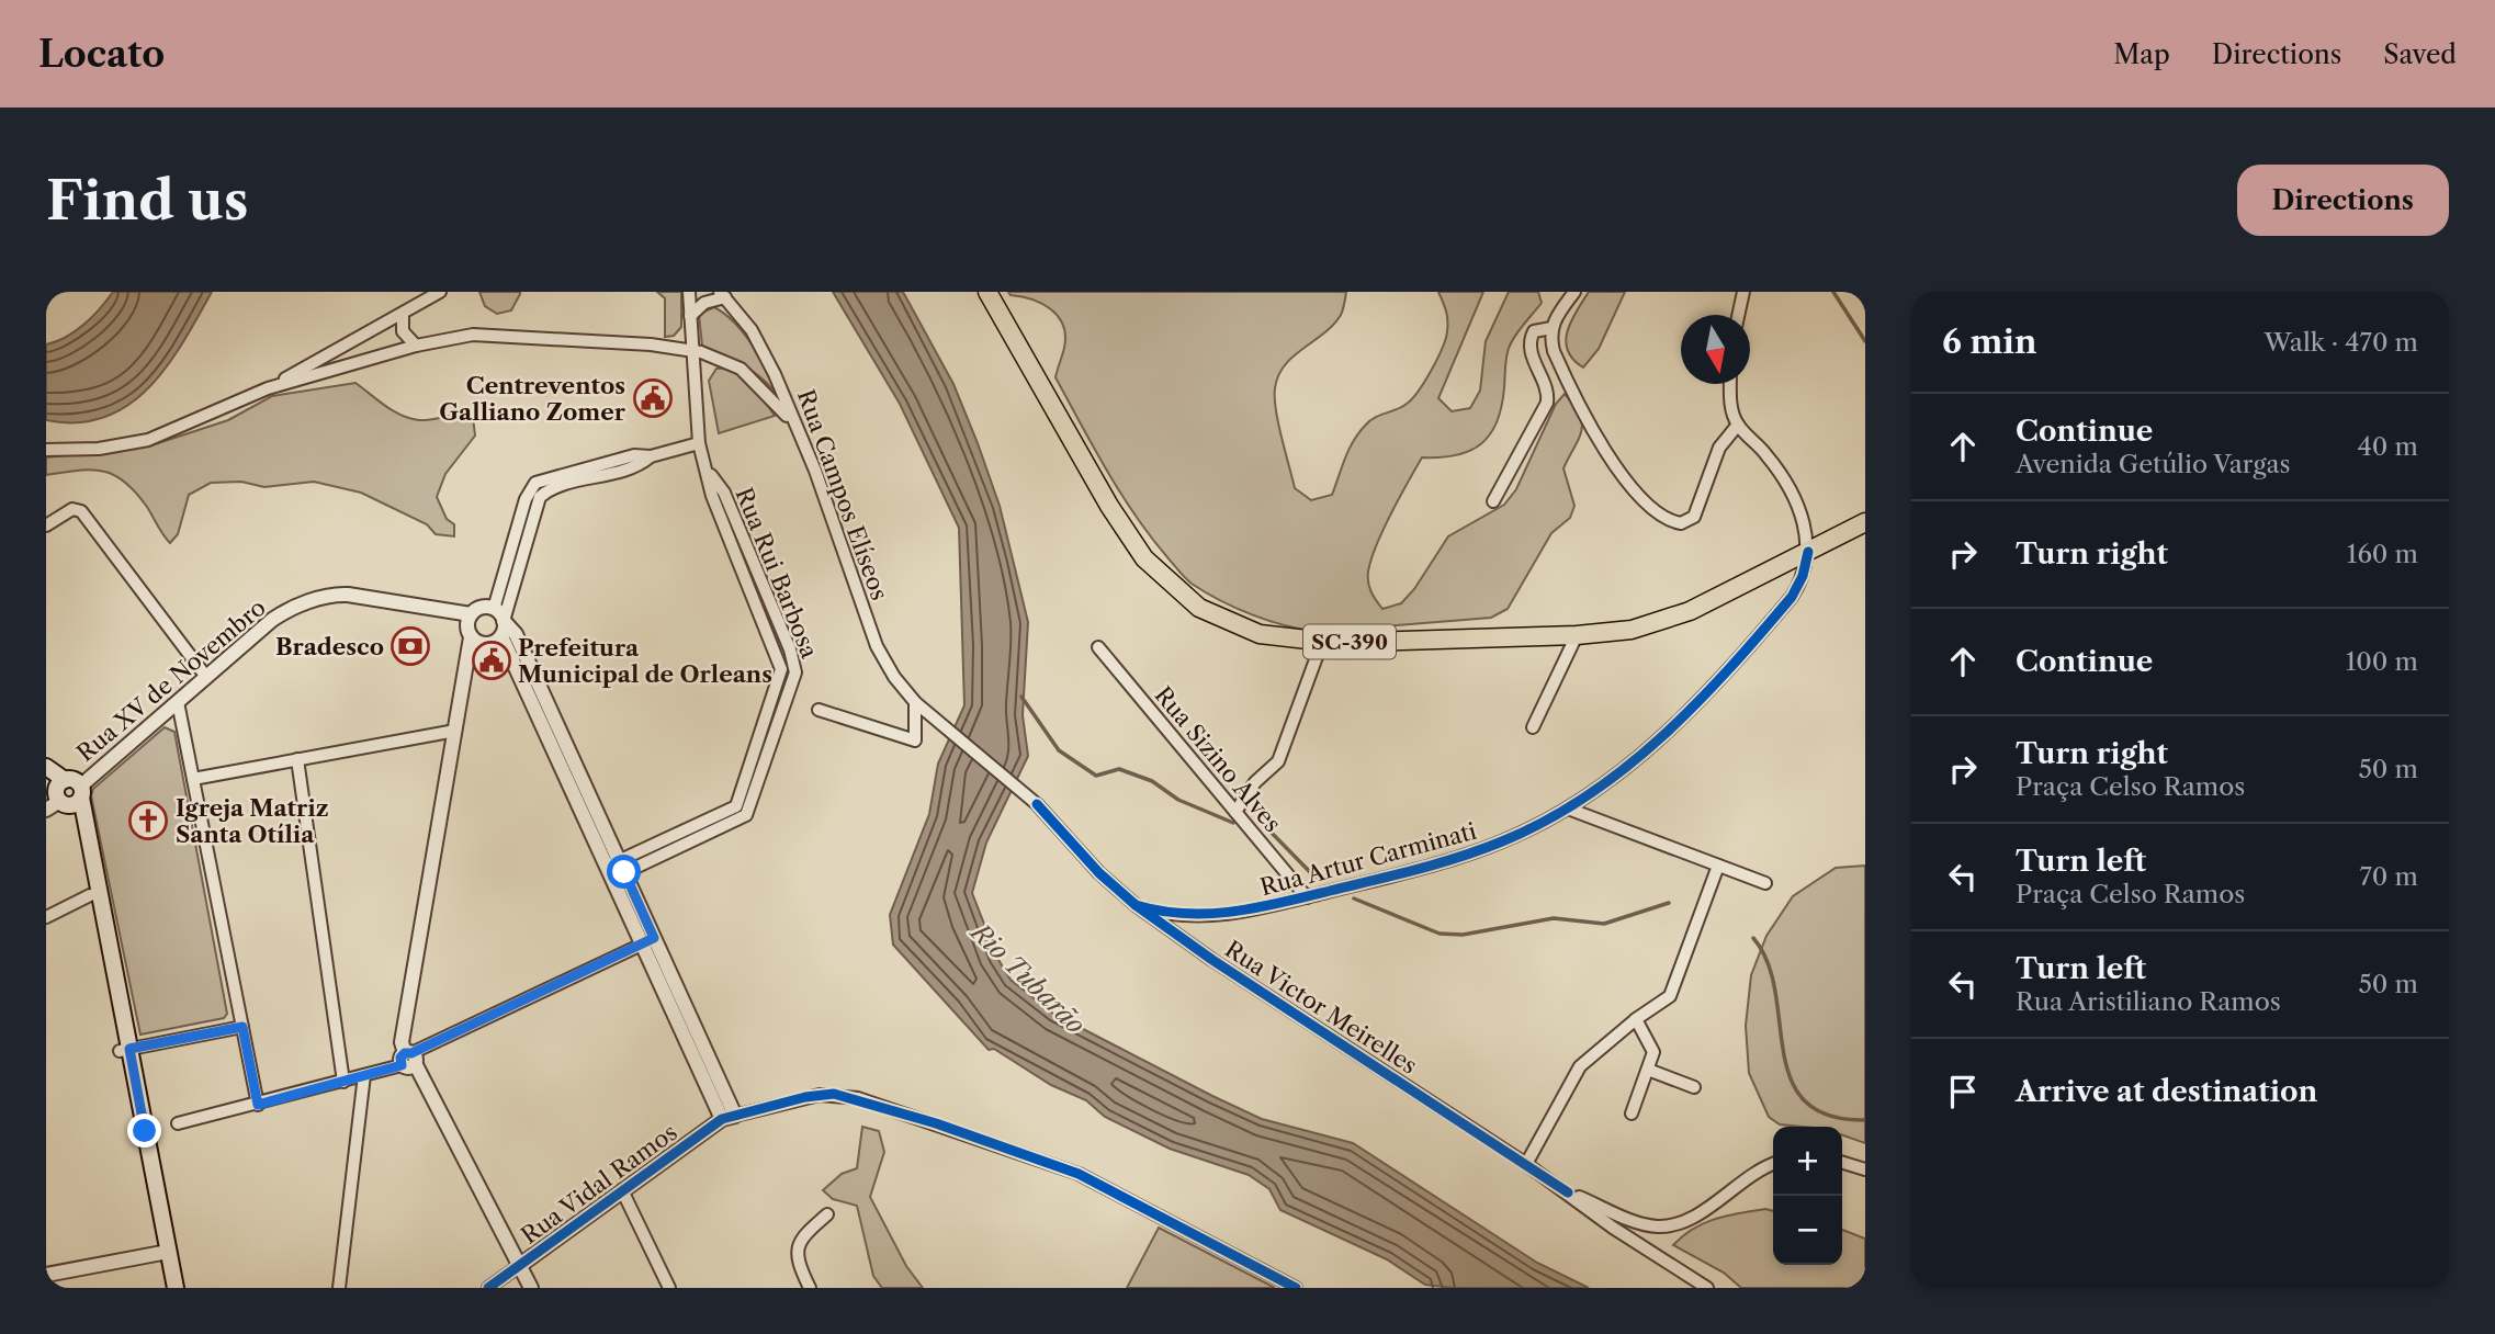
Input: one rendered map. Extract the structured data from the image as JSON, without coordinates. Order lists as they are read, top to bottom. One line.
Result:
{"streets":{"main road":["SC-390"],"street":["Rua Campos Elíseos","Rua Rui Barbosa","Rua XV de Novembro","Rua Sizino Alves","Rua Artur Carminati","Rua Victor Meirelles","Rua Vidal Ramos"]},"crossings":[["Rua Campos Elíseos","Rua Victor Meirelles"],["SC-390","Rua Artur Carminati"],["Rua Sizino Alves","Rua Artur Carminati"],["Rua Artur Carminati","Rua Victor Meirelles"]],"water":["Rio Tubarão"],"places":{"public building":["Centreventos Galliano Zomer","Prefeitura Municipal de Orleans"],"bank":["Bradesco"],"church":["Igreja Matriz Santa Otília"]},"north":"bottom","page":{"header":"Locato","nav":["Map","Directions","Saved"],"buttons":"Directions","title":"Find us","heading":["6 min","Walk · 470 m"],"list":[["Continue","Avenida Getúlio Vargas","40 m"],["Turn right","160 m"],["Continue","100 m"],["Turn right","Praça Celso Ramos","50 m"],["Turn left","Praça Celso Ramos","70 m"],["Turn left","Rua Aristiliano Ramos","50 m"],"Arrive at destination"],"map_buttons":["+","−"]}}
